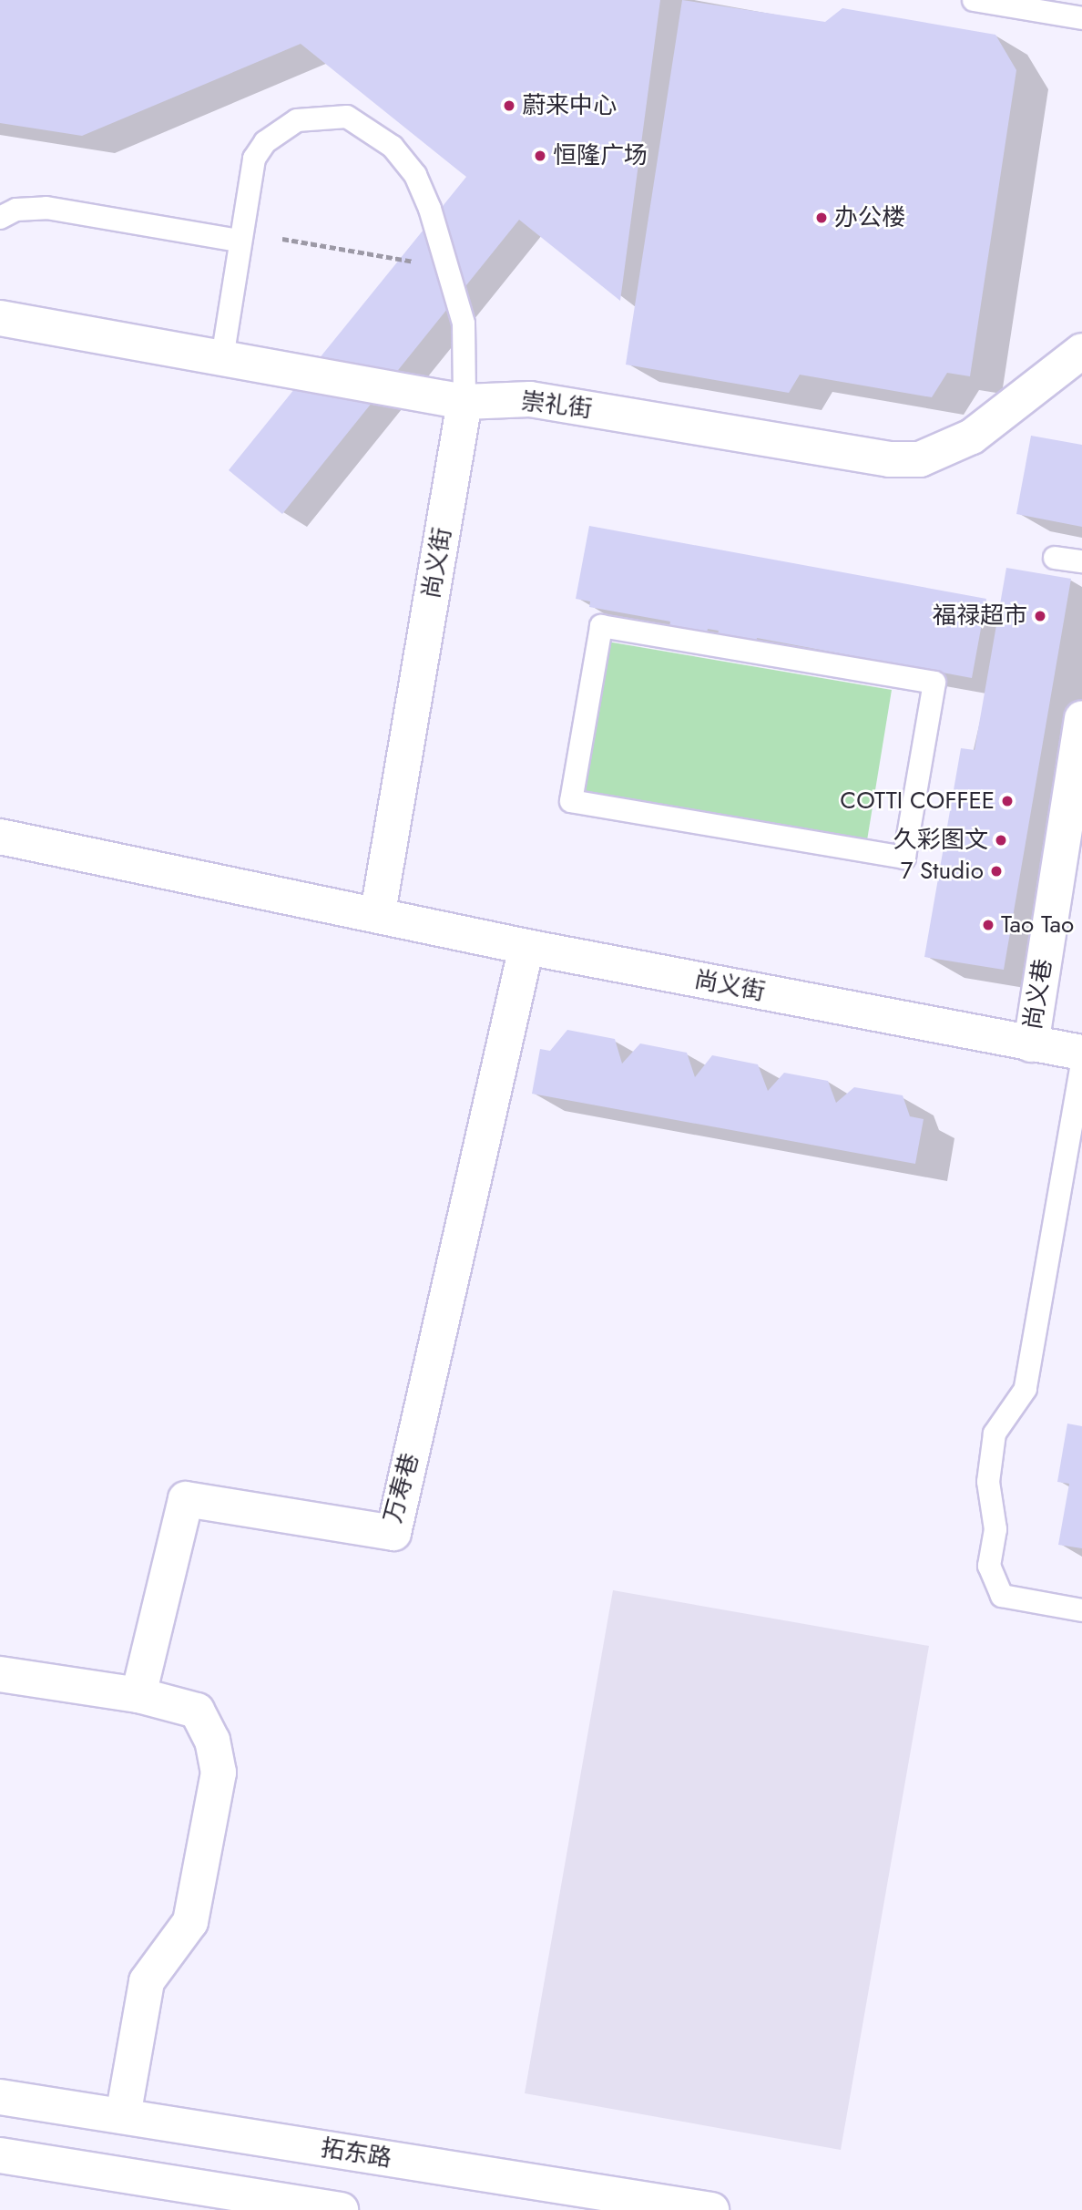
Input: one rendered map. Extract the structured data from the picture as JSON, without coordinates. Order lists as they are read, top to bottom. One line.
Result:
{"streets":{"street":["崇礼街","尚义街","尚义巷","万寿巷","拓东路"]},"crossings":[["崇礼街","尚义街"],["尚义街","尚义巷"],["尚义街","万寿巷"]],"places":["蔚来中心","恒隆广场","办公楼","福禄超市","COTTI COFFEE","久彩图文","7 Studio","Tao Tao"]}
